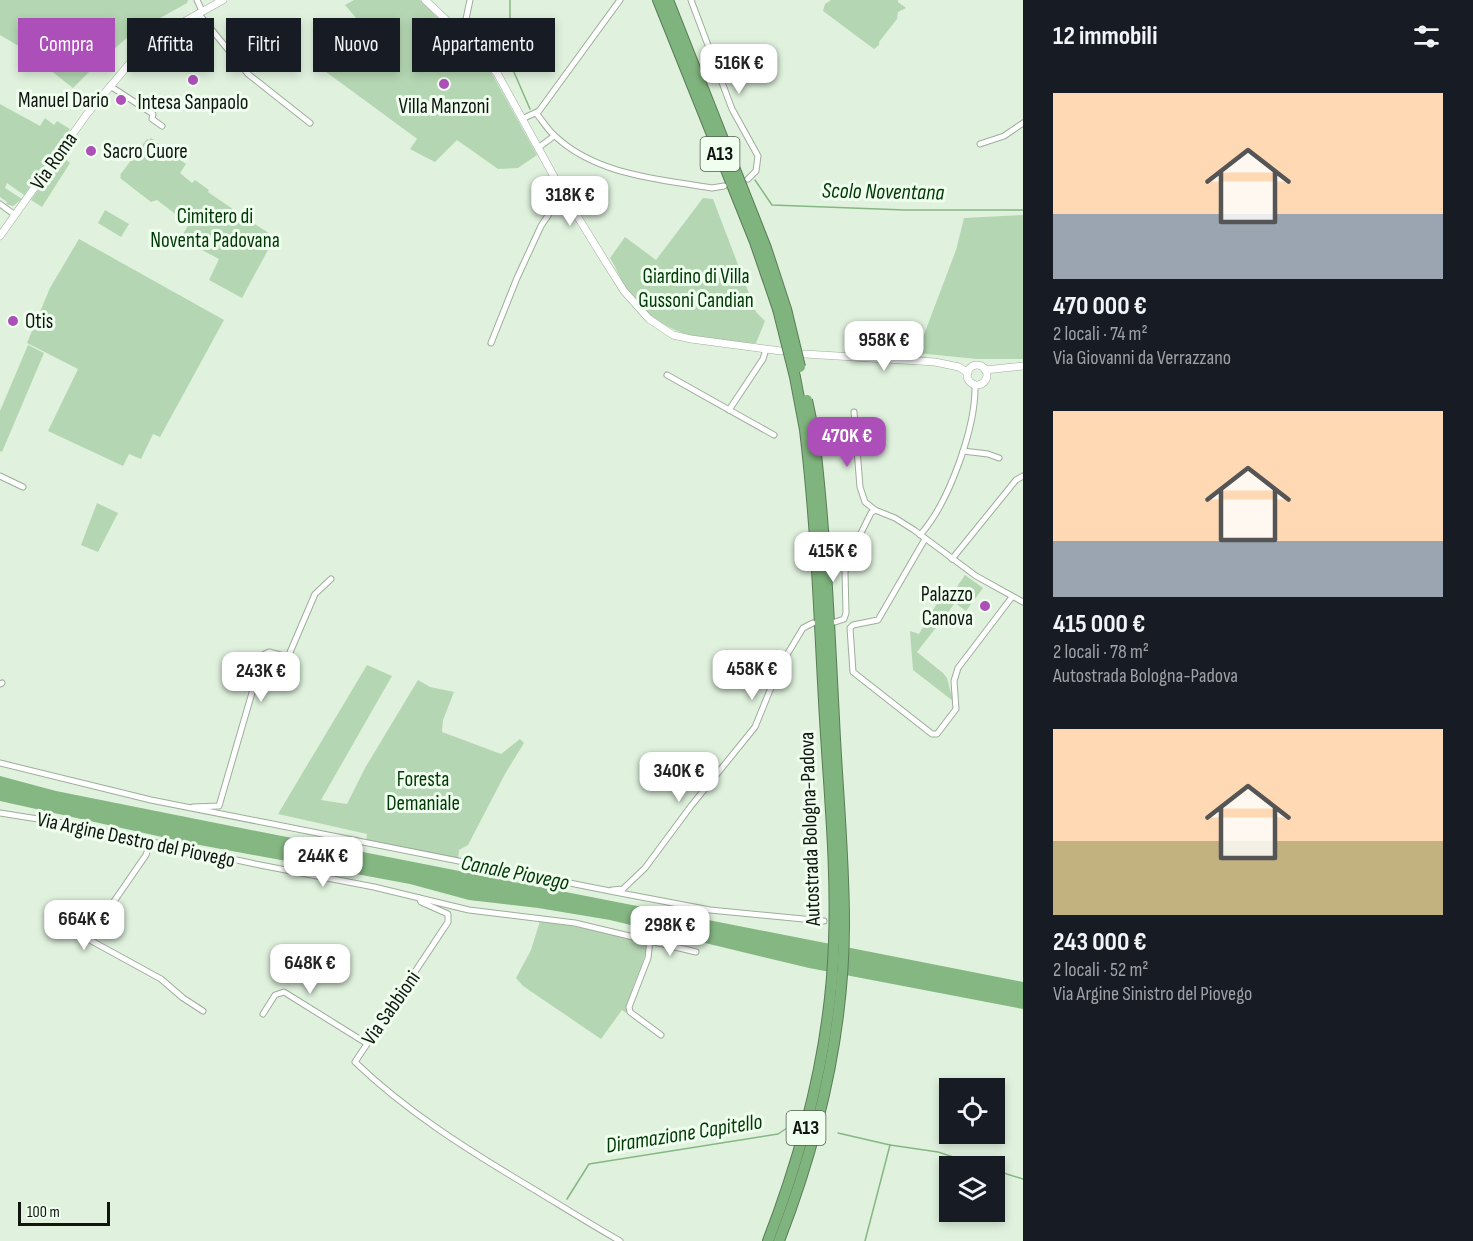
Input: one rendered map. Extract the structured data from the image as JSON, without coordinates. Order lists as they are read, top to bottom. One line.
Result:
{"streets":{"highway":["A13","Autostrada Bologna-Padova"],"street":["Via Roma","Via Argine Destro del Piovego","Via Sabbioni"]},"crossings":[["Via Argine Destro del Piovego","Via Sabbioni"]],"water":["Scolo Noventana","Canale Piovego","Diramazione Capitello"],"parks":["Cimitero di Noventa Padovana","Giardino di Villa Gussoni Candian","Foresta Demaniale"],"places":["Intesa Sanpaolo","Villa Manzoni","Manuel Dario","Sacro Cuore","Otis","Palazzo Canova"],"scale_bar":"100 m","page":{"heading":"12 immobili","chip":["Compra","Affitta","Filtri","Nuovo","Appartamento"],"price":["516K €","318K €","958K €","470K €","415K €","458K €","243K €","340K €","244K €","664K €","298K €","648K €"],"list":[{"name":"470 000 €","note":"2 locali · 74 m² · Via Giovanni da Verrazzano"},{"name":"415 000 €","note":"2 locali · 78 m² · Autostrada Bologna-Padova"},{"name":"243 000 €","note":"2 locali · 52 m² · Via Argine Sinistro del Piovego"}],"scale":"100 m"}}
